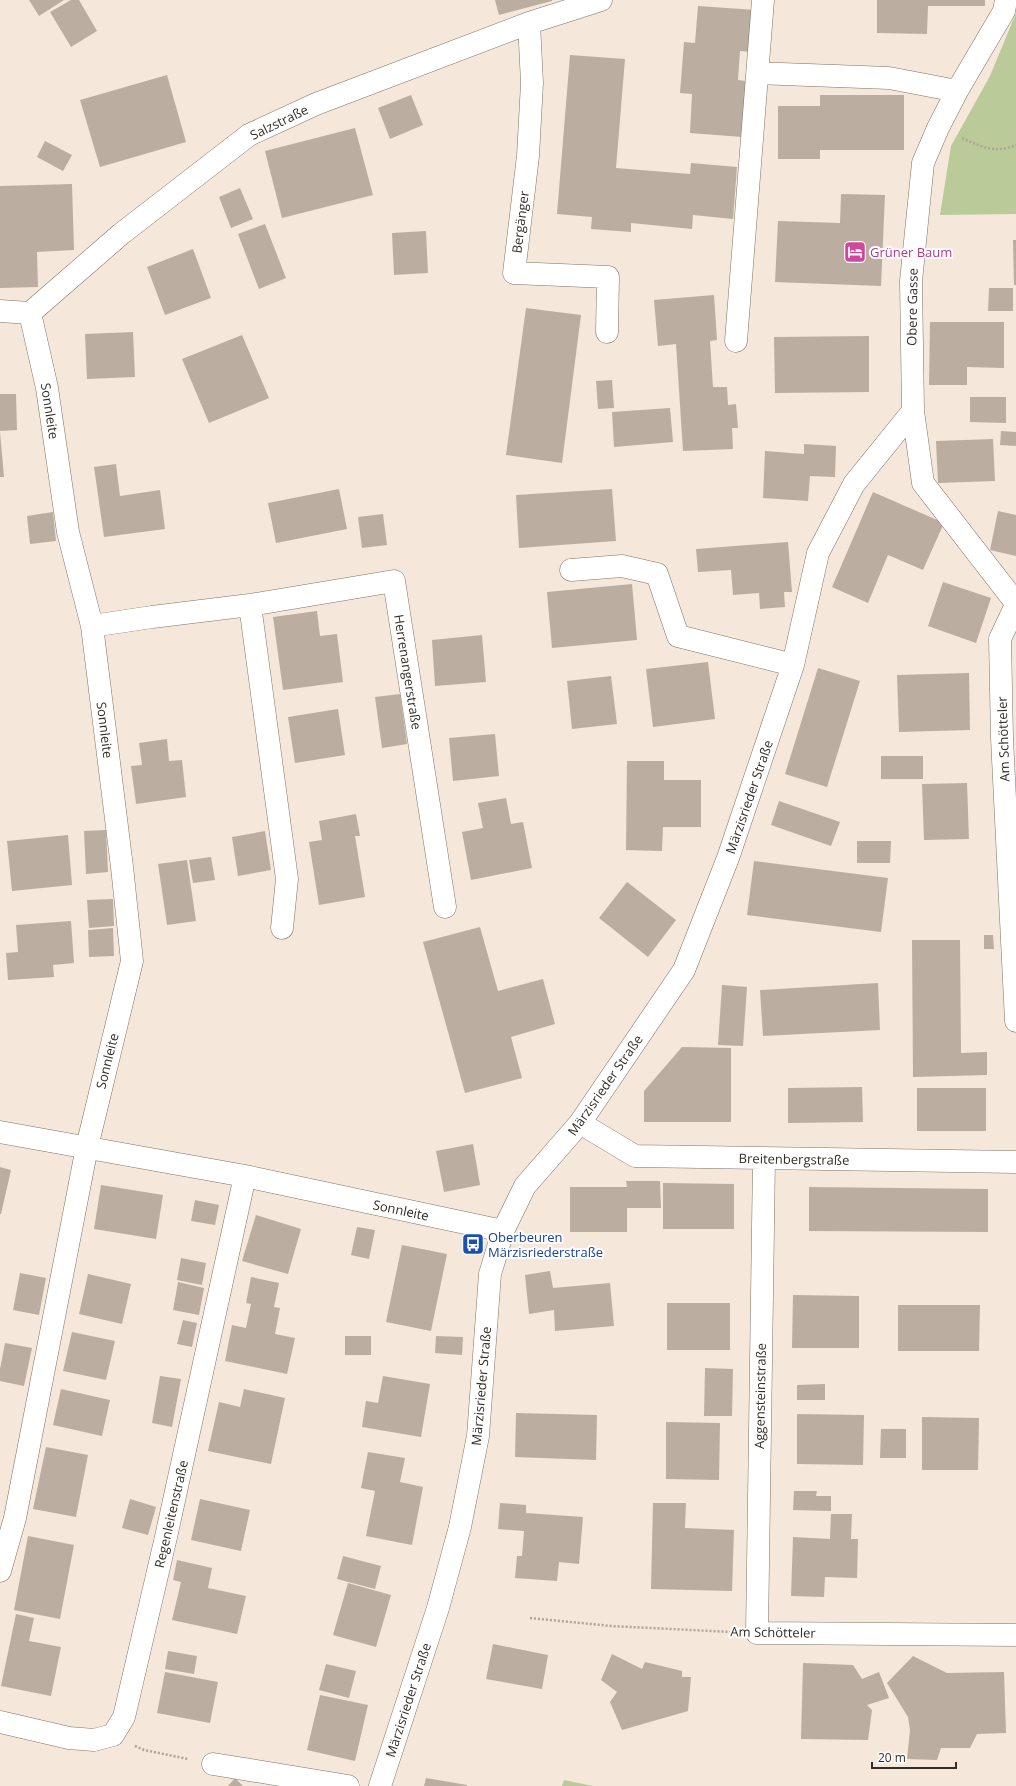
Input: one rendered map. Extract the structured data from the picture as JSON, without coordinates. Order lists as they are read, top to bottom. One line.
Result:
{"streets":{"street":["Salzstraße","Bergänger","Obere Gasse","Sonnleite","Herrenangerstraße","Am Schötteler","Märzisrieder Straße","Breitenbergstraße","Aggensteinstraße","Regenleitenstraße"]},"crossings":[["Salzstraße","Bergänger"],["Salzstraße","Sonnleite"],["Obere Gasse","Am Schötteler"],["Obere Gasse","Märzisrieder Straße"],["Sonnleite","Herrenangerstraße"],["Sonnleite","Märzisrieder Straße"],["Sonnleite","Regenleitenstraße"],["Am Schötteler","Aggensteinstraße"],["Märzisrieder Straße","Breitenbergstraße"],["Breitenbergstraße","Aggensteinstraße"]],"places":{"hotel":["Grüner Baum"],"bus stop":["Oberbeuren Märzisriederstraße"]},"scale_bar":"20 m"}
